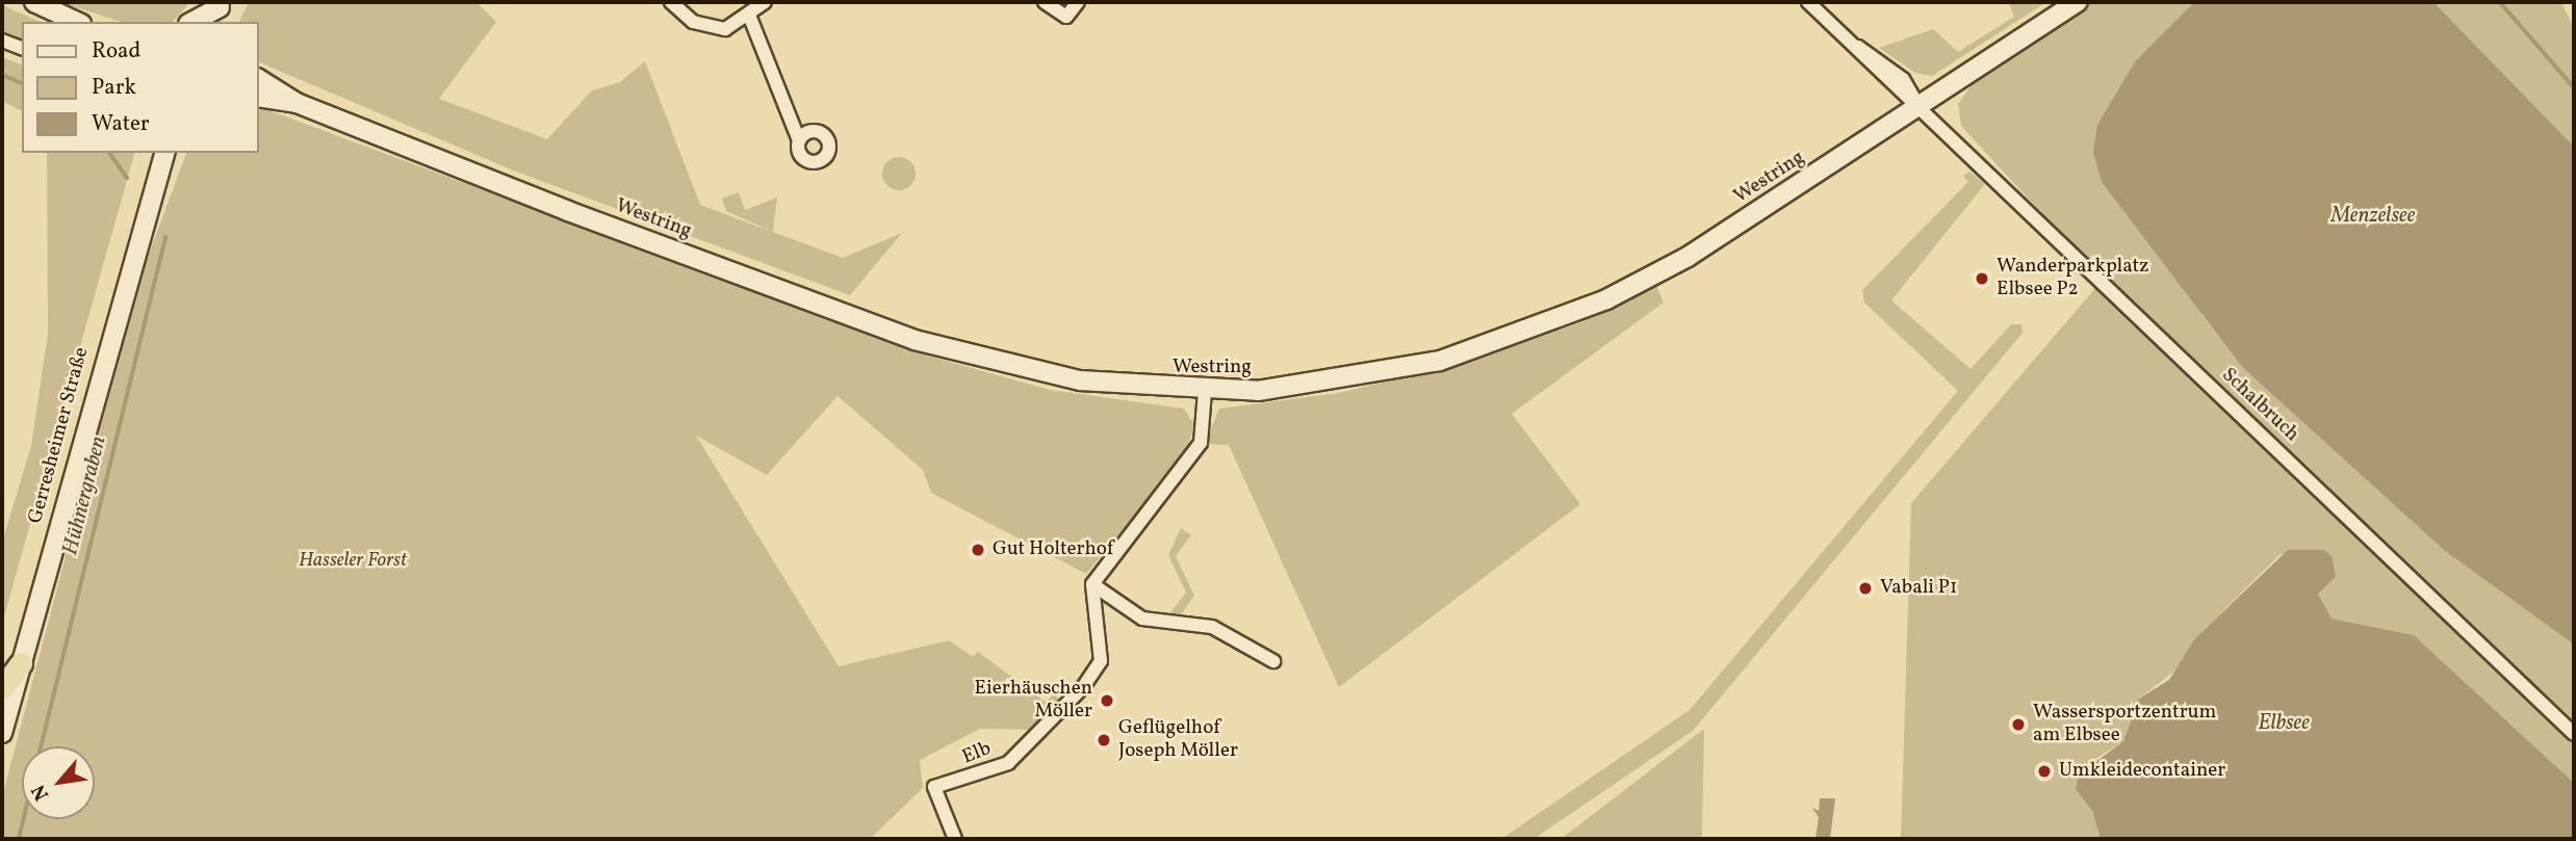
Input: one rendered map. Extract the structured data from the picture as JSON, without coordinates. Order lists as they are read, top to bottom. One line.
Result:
{"streets":{"main road":["Westring","Gerresheimer Straße"],"street":["Schalbruch","Elb"]},"crossings":[["Westring","Schalbruch"]],"water":["Menzelsee","Hühnergraben","Elbsee"],"parks":["Hasseler Forst"],"places":["Wanderparkplatz Elbsee P2","Gut Holterhof","Vabali P1","Eierhäuschen Möller","Wassersportzentrum am Elbsee","Geflügelhof Joseph Möller","Umkleidecontainer"],"legend":["Road","Park","Water"],"north":"bottom left"}
